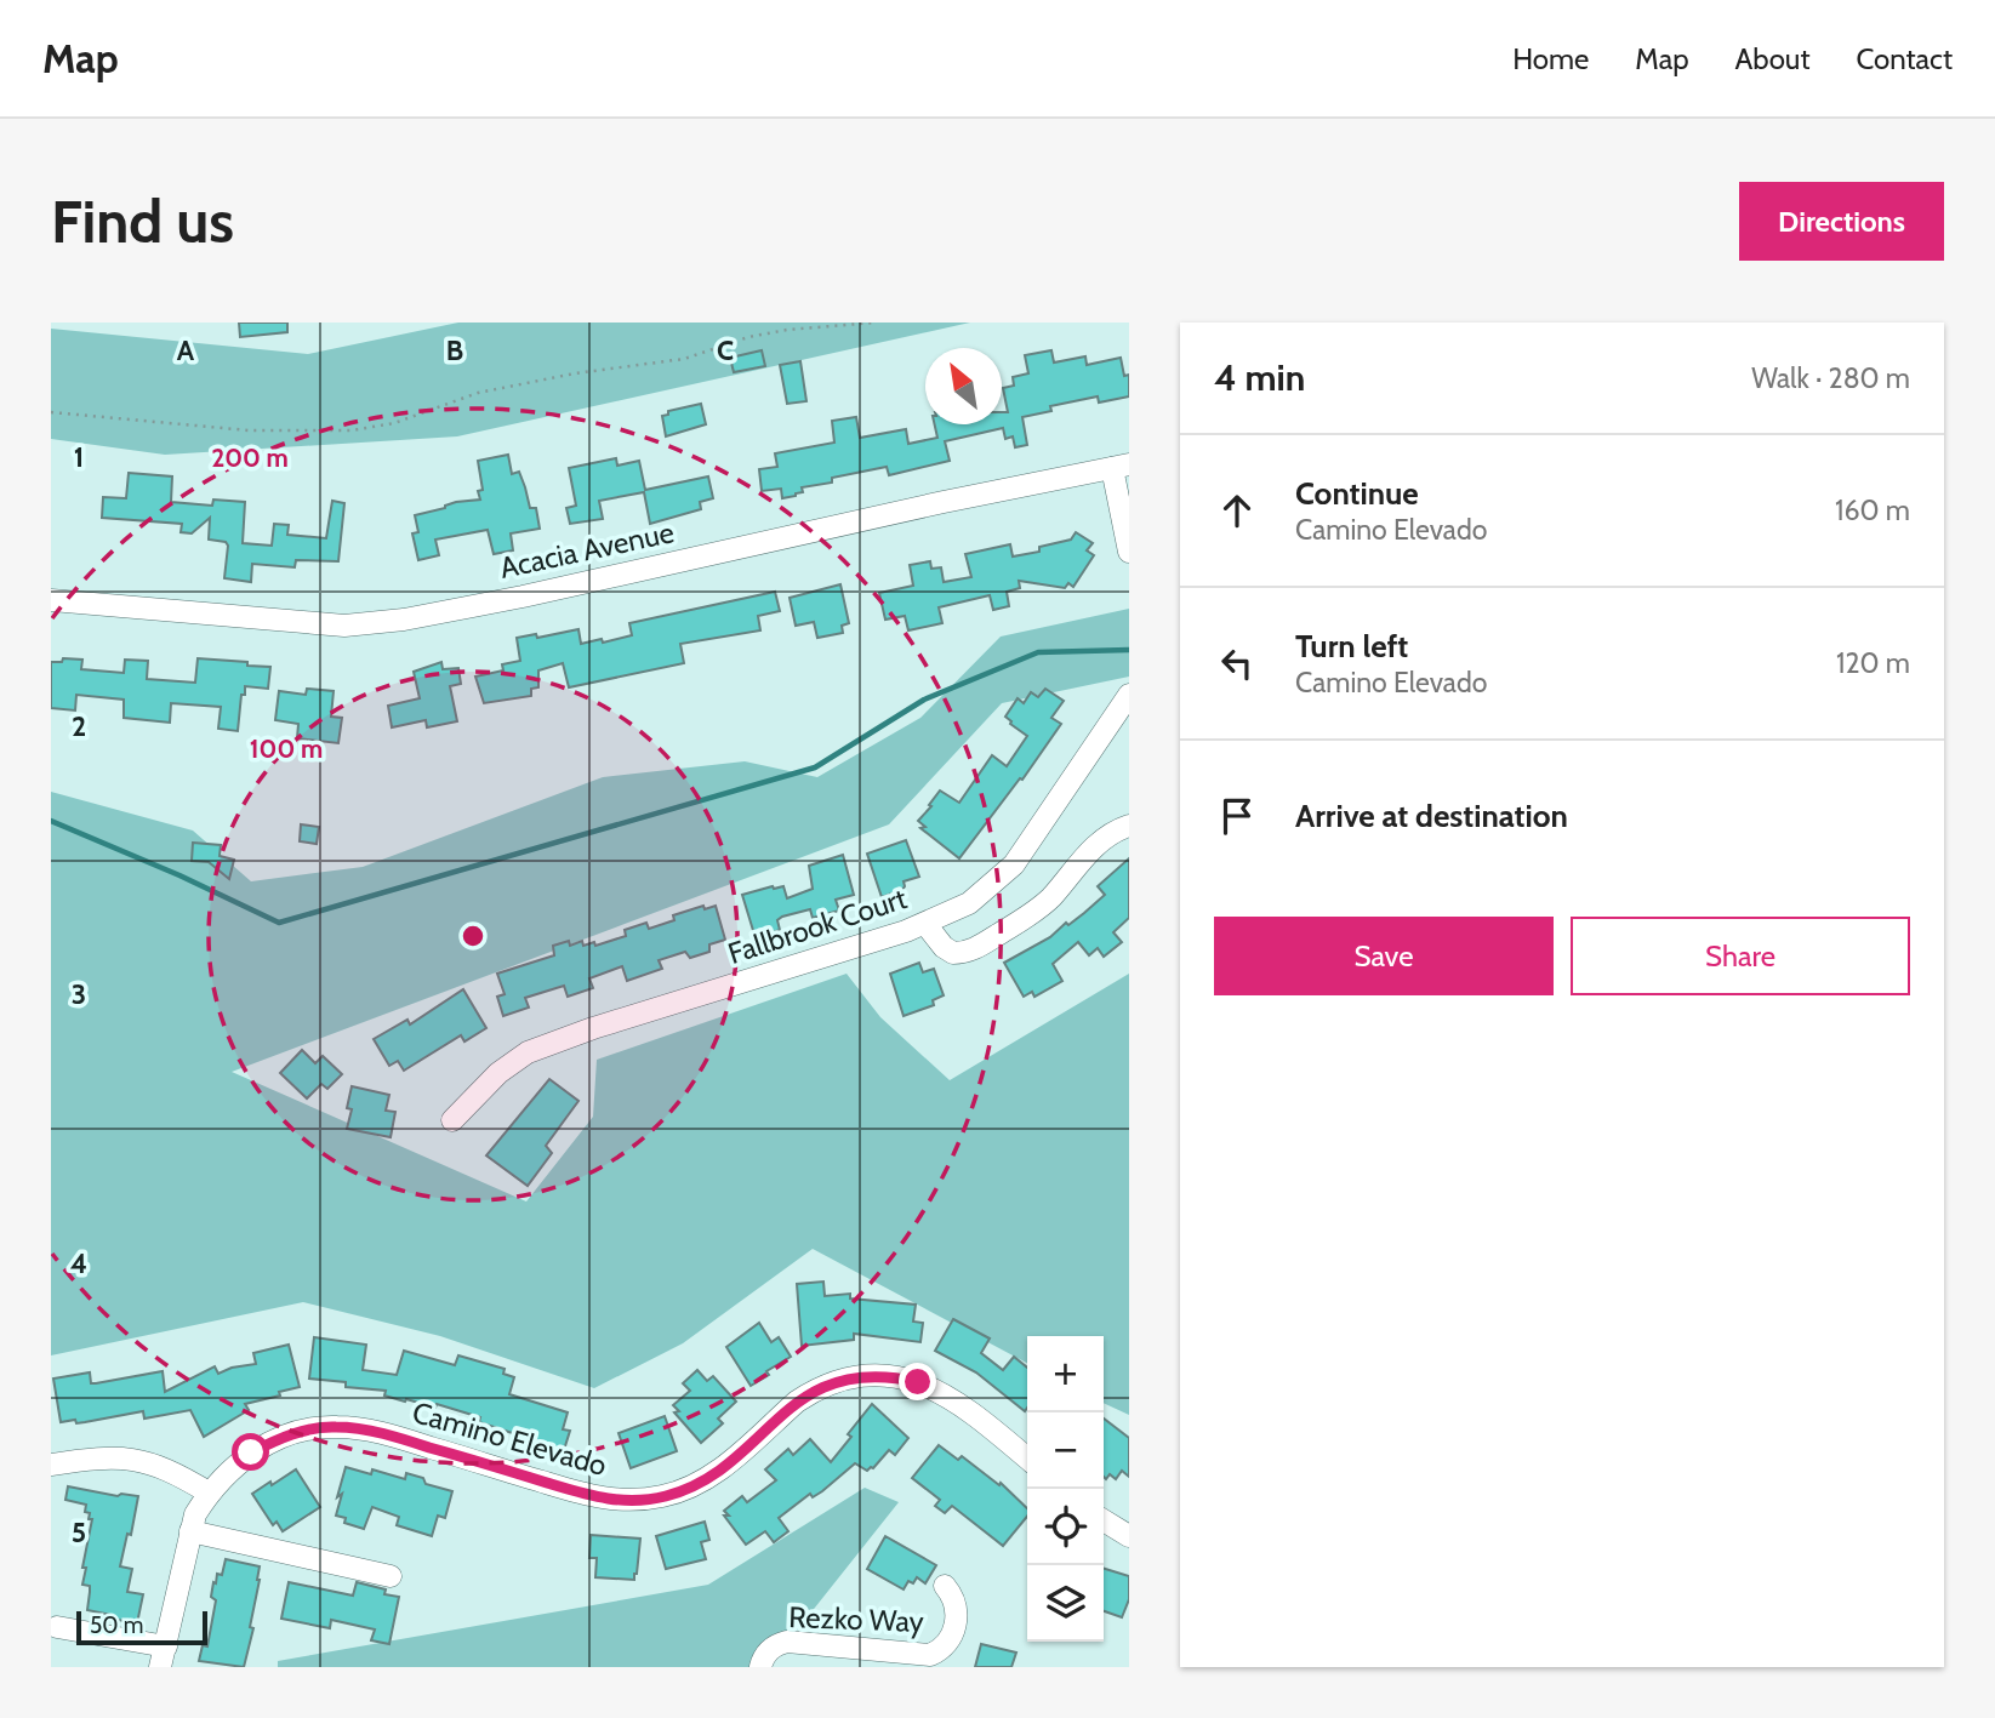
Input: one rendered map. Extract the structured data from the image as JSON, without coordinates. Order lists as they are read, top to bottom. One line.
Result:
{"streets":{"street":["Acacia Avenue","Fallbrook Court","Camino Elevado","Rezko Way"]},"scale_bar":"50 m","north":"top left","page":{"header":"Map","nav":["Home","Map","About","Contact"],"buttons":["Directions",["Save","Share"]],"title":"Find us","heading":["4 min","Walk · 280 m"],"list":[["Continue","Camino Elevado","160 m"],["Turn left","Camino Elevado","120 m"],"Arrive at destination"],"map_buttons":["+","−"],"scale":"50 m"},"grid":{"columns":["A","B","C"],"rows":["1","2","3","4","5"]},"rings":["200 m","100 m"]}
